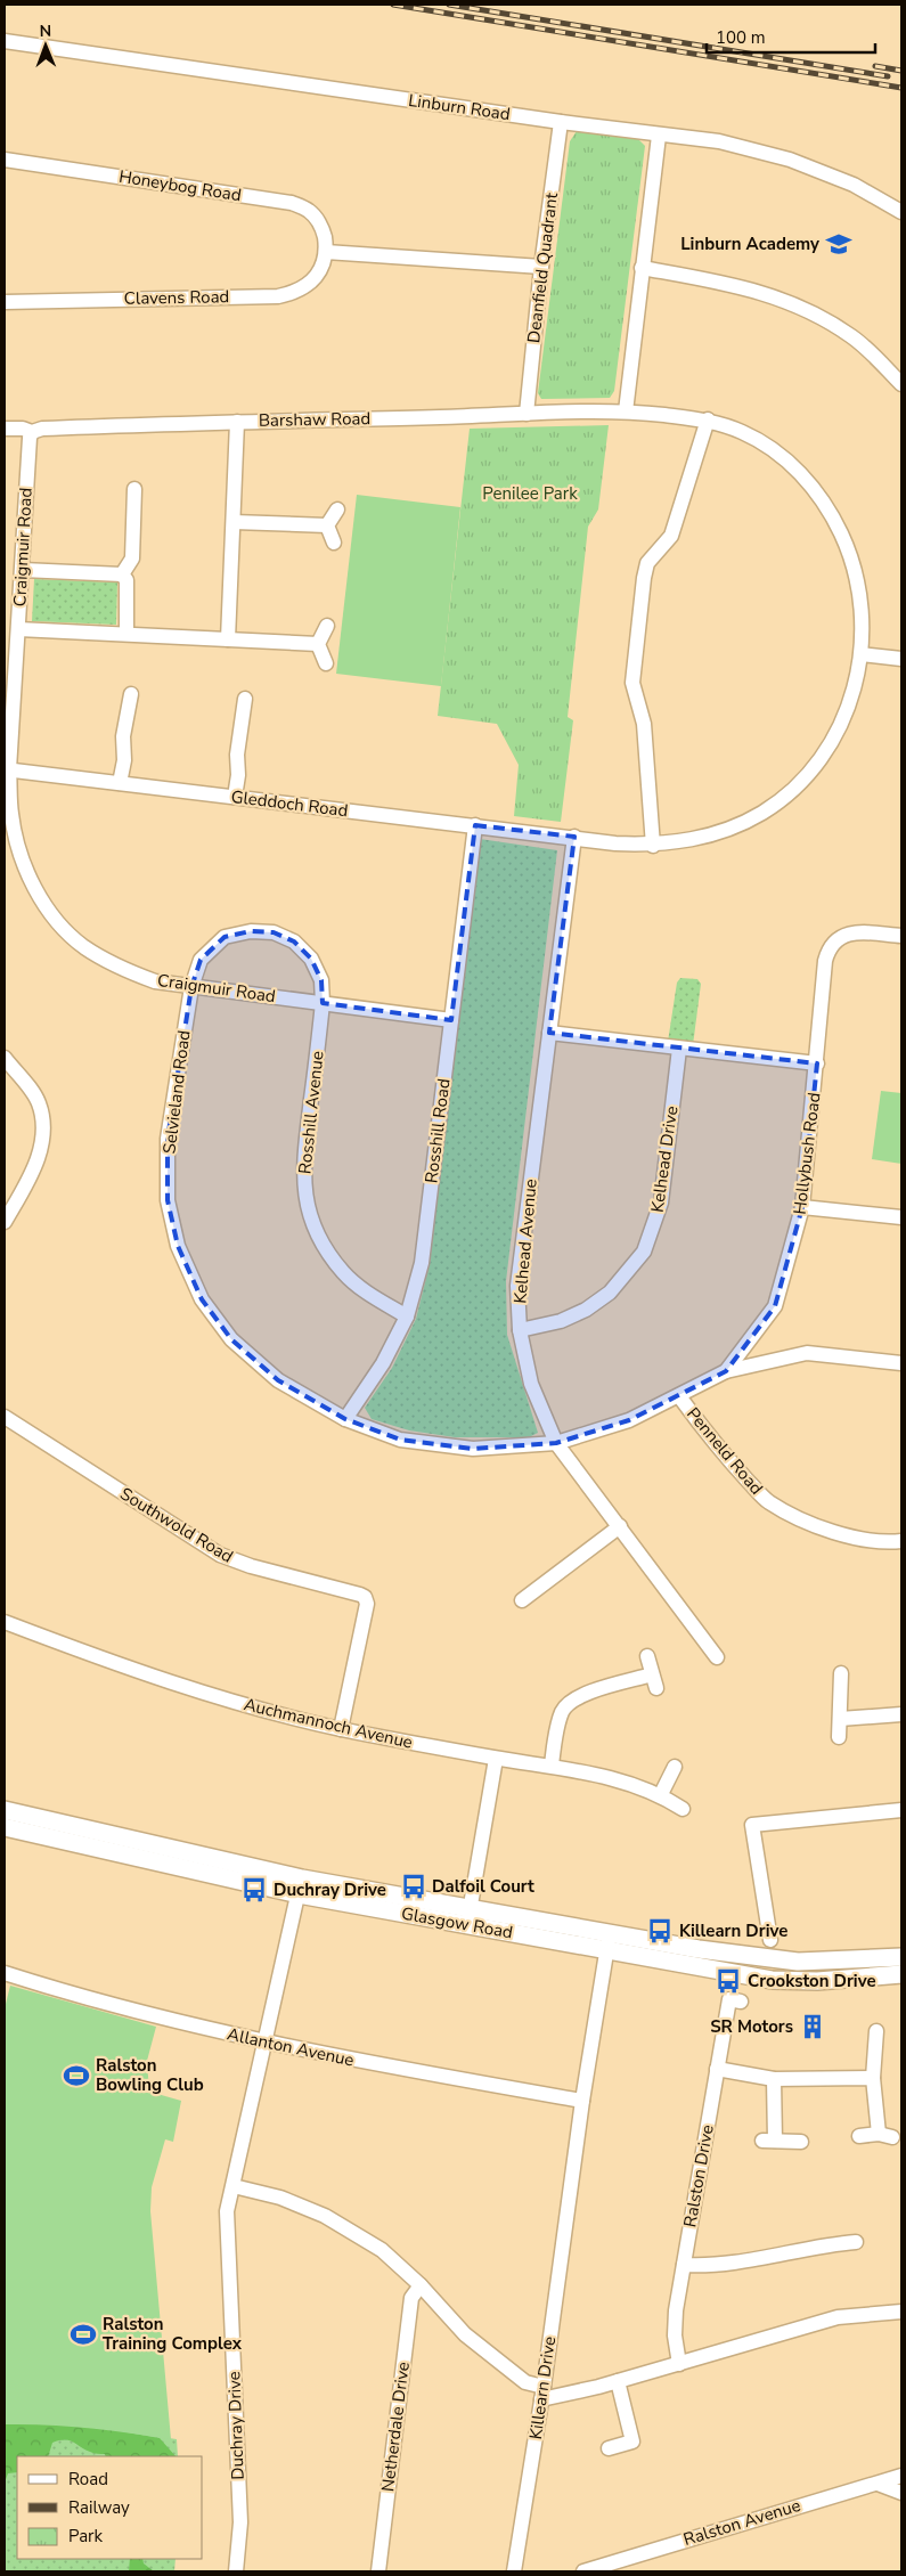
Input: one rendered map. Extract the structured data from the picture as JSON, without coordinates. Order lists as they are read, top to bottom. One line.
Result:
{"streets":{"main road":["Glasgow Road"],"street":["Linburn Road","Honeybog Road","Deanfield Quadrant","Clavens Road","Barshaw Road","Craigmuir Road","Gleddoch Road","Selvieland Road","Rosshill Avenue","Rosshill Road","Hollybush Road","Kelhead Drive","Kelhead Avenue","Penneld Road","Southwold Road","Auchmannoch Avenue","Allanton Avenue","Ralston Drive","Killearn Drive","Duchray Drive","Netherdale Drive","Ralston Avenue"]},"crossings":[["Linburn Road","Deanfield Quadrant"],["Honeybog Road","Clavens Road"],["Deanfield Quadrant","Barshaw Road"],["Barshaw Road","Craigmuir Road"],["Barshaw Road","Gleddoch Road"],["Craigmuir Road","Gleddoch Road"],["Craigmuir Road","Selvieland Road"],["Craigmuir Road","Rosshill Avenue"],["Craigmuir Road","Rosshill Road"],["Gleddoch Road","Rosshill Road"],["Gleddoch Road","Kelhead Avenue"],["Selvieland Road","Rosshill Avenue"],["Selvieland Road","Rosshill Road"],["Selvieland Road","Hollybush Road"],["Selvieland Road","Kelhead Avenue"],["Rosshill Avenue","Rosshill Road"],["Hollybush Road","Kelhead Avenue"],["Hollybush Road","Penneld Road"],["Kelhead Drive","Kelhead Avenue"],["Southwold Road","Auchmannoch Avenue"],["Glasgow Road","Killearn Drive"],["Glasgow Road","Duchray Drive"],["Allanton Avenue","Killearn Drive"],["Allanton Avenue","Duchray Drive"]],"parks":["Penilee Park"],"places":{"school or university":["Linburn Academy"],"bus stop":["Dalfoil Court","Duchray Drive","Killearn Drive","Crookston Drive"],"building":["SR Motors"],"sports":["Ralston Bowling Club","Ralston Training Complex"]},"legend":["Road","Railway","Park"],"scale_bar":"100 m","north":"top"}
